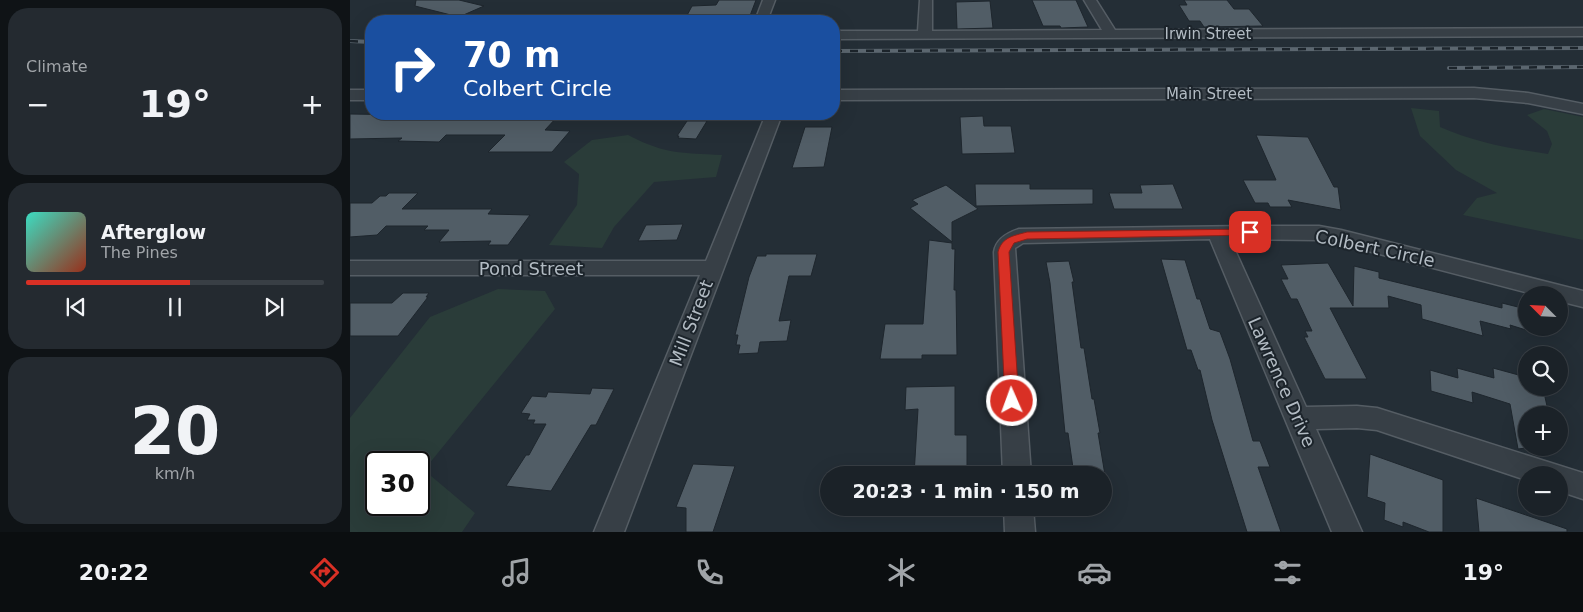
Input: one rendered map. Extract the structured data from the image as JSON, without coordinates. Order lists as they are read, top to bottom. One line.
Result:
{"streets":{"street":["Irwin Street","Main Street","Colbert Circle","Pond Street","Mill Street","Lawrence Drive"]},"crossings":[["Colbert Circle","Lawrence Drive"],["Pond Street","Mill Street"]],"north":"top left","page":{"tile":["Climate",["20","km/h"]],"turn":["70 m","Colbert Circle"],"heat":["−","19°","+"],"song":["Afterglow","The Pines"],"map_buttons":["+","−"],"limit":"30","trip":"20:23 · 1 min · 150 m","tabs":["20:22","19°"]}}
